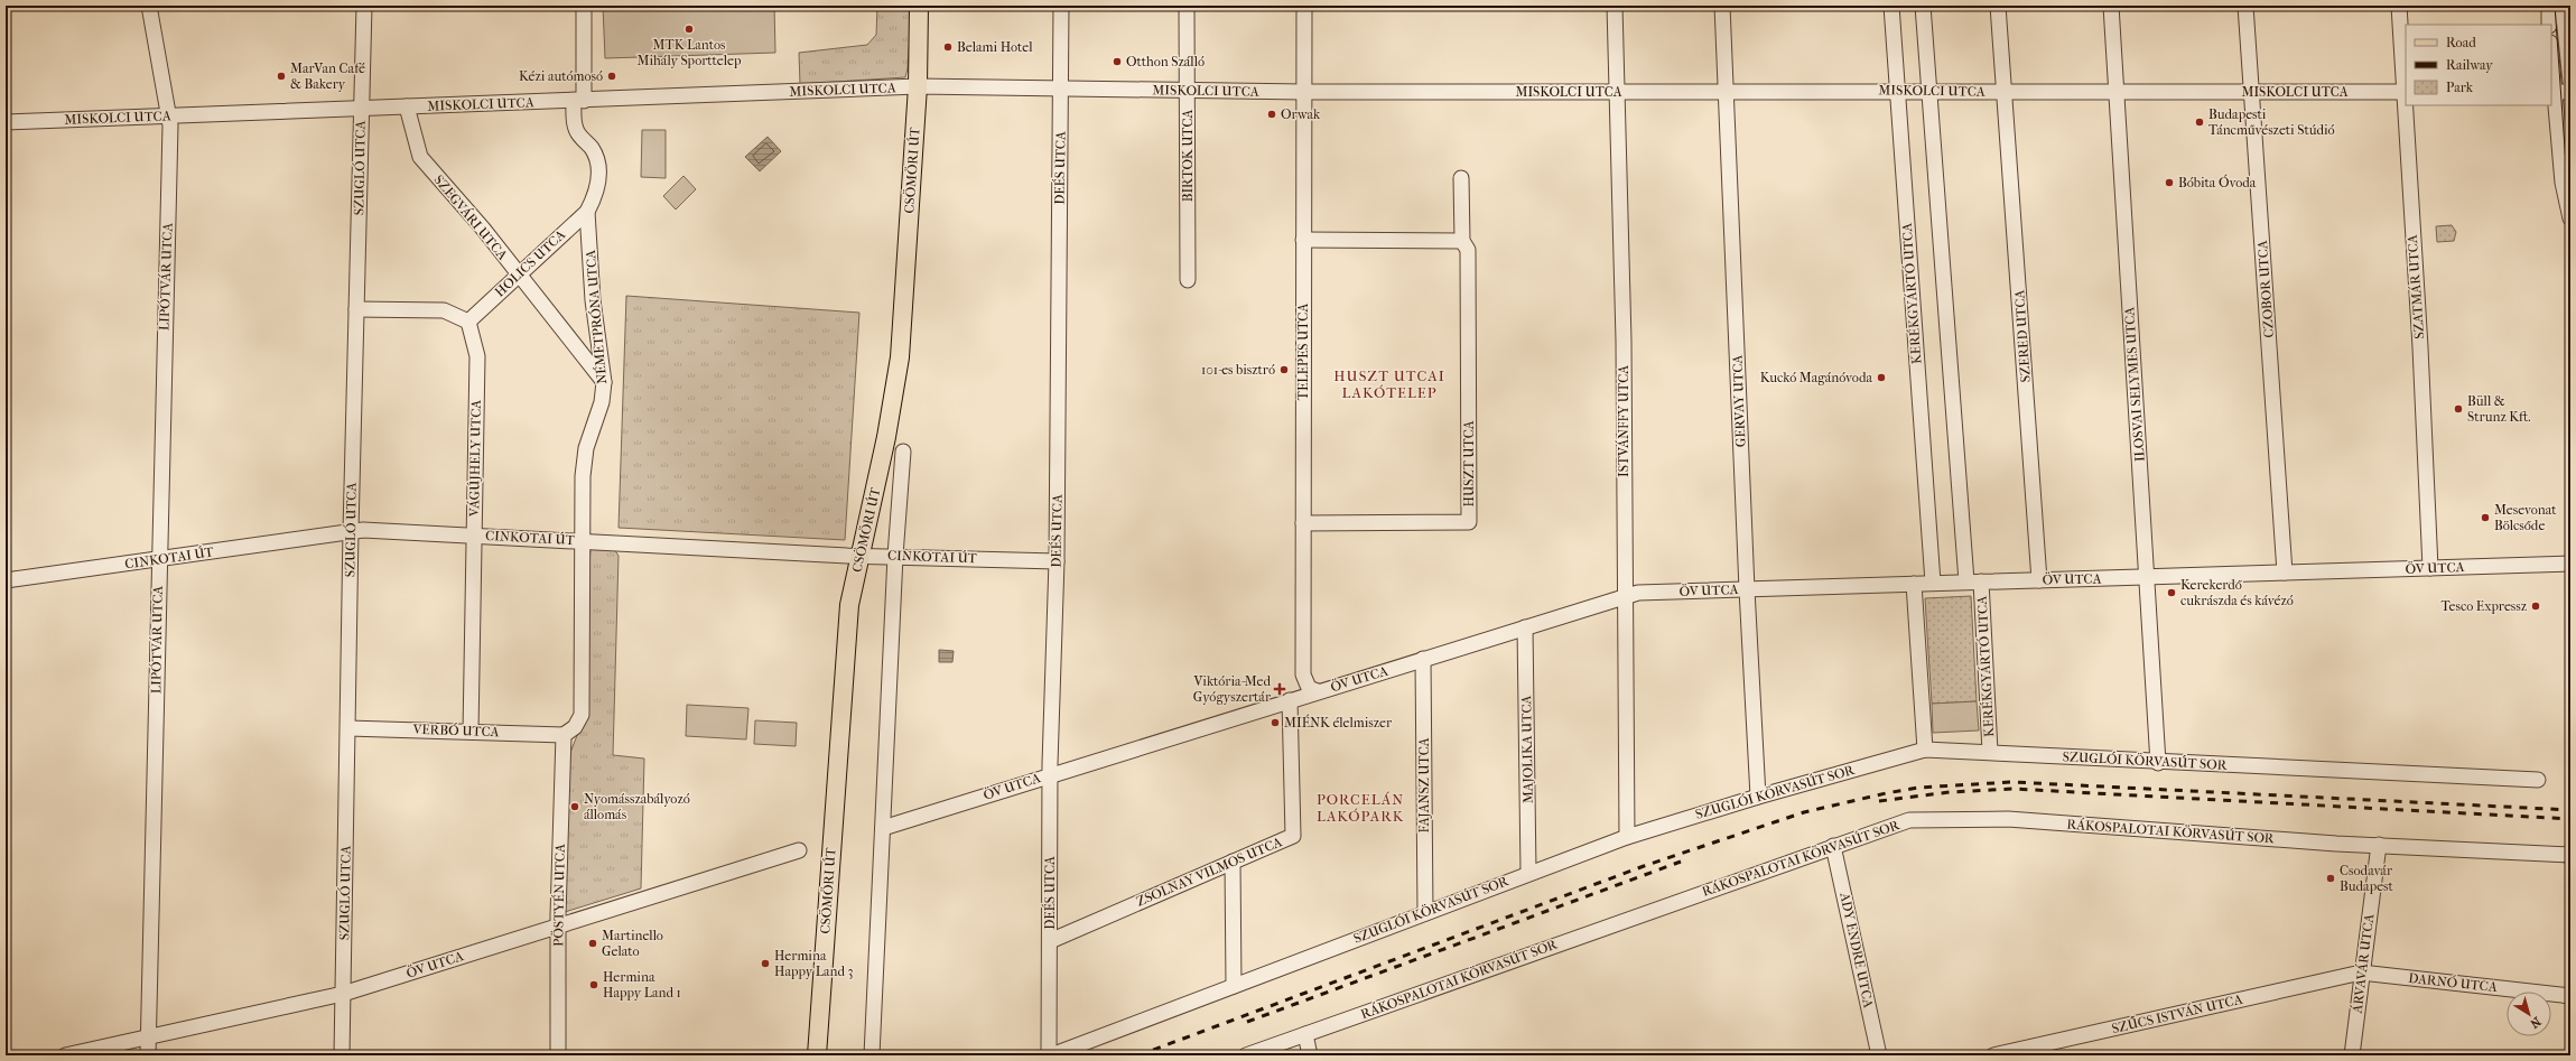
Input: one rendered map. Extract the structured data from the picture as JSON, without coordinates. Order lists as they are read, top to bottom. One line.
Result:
{"streets":{"main road":["CSÖMÖRI ÚT"],"street":["MISKOLCI UTCA","BIRTOK UTCA","SZUGLÓ UTCA","DEÉS UTCA","SZEGVÁRI UTCA","HOLICS UTCA","LIPÓTVÁR UTCA","SZATMÁR UTCA","CZOBOR UTCA","KERÉKGYÁRTÓ UTCA","NÉMETPRÓNA UTCA","SZERED UTCA","TELEPES UTCA","ILOSVAI SELYMES UTCA","GERVAY UTCA","ISTVÁNFFY UTCA","VÁGÚJHELY UTCA","HUSZT UTCA","CINKOTAI ÚT","ÖV UTCA","VERBÓ UTCA","MAJOLIKA UTCA","SZUGLÓI KÖRVASÚT SOR","FAJANSZ UTCA","RÁKOSPALOTAI KÖRVASÚT SOR","ZSOLNAY VILMOS UTCA","PÖSTYÉN UTCA","ADY ENDRE UTCA","ÁRVAVÁR UTCA","DARNÓ UTCA","SZŰCS ISTVÁN UTCA"]},"crossings":[["MISKOLCI UTCA","BIRTOK UTCA"],["MISKOLCI UTCA","SZUGLÓ UTCA"],["MISKOLCI UTCA","DEÉS UTCA"],["MISKOLCI UTCA","CSÖMÖRI ÚT"],["MISKOLCI UTCA","SZEGVÁRI UTCA"],["MISKOLCI UTCA","HOLICS UTCA"],["MISKOLCI UTCA","LIPÓTVÁR UTCA"],["MISKOLCI UTCA","SZATMÁR UTCA"],["MISKOLCI UTCA","CZOBOR UTCA"],["MISKOLCI UTCA","KERÉKGYÁRTÓ UTCA"],["MISKOLCI UTCA","SZERED UTCA"],["MISKOLCI UTCA","TELEPES UTCA"],["MISKOLCI UTCA","ILOSVAI SELYMES UTCA"],["MISKOLCI UTCA","GERVAY UTCA"],["MISKOLCI UTCA","ISTVÁNFFY UTCA"],["SZUGLÓ UTCA","CINKOTAI ÚT"],["SZUGLÓ UTCA","ÖV UTCA"],["SZUGLÓ UTCA","VERBÓ UTCA"],["DEÉS UTCA","CINKOTAI ÚT"],["DEÉS UTCA","ÖV UTCA"],["DEÉS UTCA","SZUGLÓI KÖRVASÚT SOR"],["DEÉS UTCA","ZSOLNAY VILMOS UTCA"],["CSÖMÖRI ÚT","CINKOTAI ÚT"],["CSÖMÖRI ÚT","ÖV UTCA"],["SZEGVÁRI UTCA","HOLICS UTCA"],["SZEGVÁRI UTCA","NÉMETPRÓNA UTCA"],["HOLICS UTCA","NÉMETPRÓNA UTCA"],["HOLICS UTCA","VÁGÚJHELY UTCA"],["LIPÓTVÁR UTCA","CINKOTAI ÚT"],["LIPÓTVÁR UTCA","ÖV UTCA"],["SZATMÁR UTCA","ÖV UTCA"],["CZOBOR UTCA","ÖV UTCA"],["KERÉKGYÁRTÓ UTCA","ÖV UTCA"],["KERÉKGYÁRTÓ UTCA","SZUGLÓI KÖRVASÚT SOR"],["NÉMETPRÓNA UTCA","CINKOTAI ÚT"],["NÉMETPRÓNA UTCA","VERBÓ UTCA"],["NÉMETPRÓNA UTCA","PÖSTYÉN UTCA"],["SZERED UTCA","ÖV UTCA"],["TELEPES UTCA","HUSZT UTCA"],["TELEPES UTCA","ÖV UTCA"],["ILOSVAI SELYMES UTCA","ÖV UTCA"],["ILOSVAI SELYMES UTCA","SZUGLÓI KÖRVASÚT SOR"],["GERVAY UTCA","ÖV UTCA"],["GERVAY UTCA","SZUGLÓI KÖRVASÚT SOR"],["ISTVÁNFFY UTCA","ÖV UTCA"],["ISTVÁNFFY UTCA","SZUGLÓI KÖRVASÚT SOR"],["VÁGÚJHELY UTCA","CINKOTAI ÚT"],["VÁGÚJHELY UTCA","VERBÓ UTCA"],["ÖV UTCA","MAJOLIKA UTCA"],["ÖV UTCA","FAJANSZ UTCA"],["ÖV UTCA","ZSOLNAY VILMOS UTCA"],["ÖV UTCA","PÖSTYÉN UTCA"],["VERBÓ UTCA","PÖSTYÉN UTCA"],["MAJOLIKA UTCA","SZUGLÓI KÖRVASÚT SOR"],["SZUGLÓI KÖRVASÚT SOR","FAJANSZ UTCA"],["RÁKOSPALOTAI KÖRVASÚT SOR","ADY ENDRE UTCA"],["RÁKOSPALOTAI KÖRVASÚT SOR","ÁRVAVÁR UTCA"],["ÁRVAVÁR UTCA","DARNÓ UTCA"],["ÁRVAVÁR UTCA","SZŰCS ISTVÁN UTCA"],["DARNÓ UTCA","SZŰCS ISTVÁN UTCA"]],"districts":["HUSZT UTCAI LAKÓTELEP","PORCELÁN LAKÓPARK"],"places":{"other":["MTK Lantos Mihály Sporttelep","Belami Hotel","Otthon Szálló","MarVan Café & Bakery","Kézi autómosó","Orwak","Budapesti Táncművészeti Stúdió","Bóbita Óvoda","101-es bisztró","Kuckó Magánóvoda","Büll & Strunz Kft.","Mesevonat Bölcsőde","Kerekerdő cukrászda és kávézó","Tesco Expressz","MIÉNK élelmiszer","Nyomásszabályozó állomás","Csodavár Budapest","Martinello Gelato","Hermina Happy Land 3","Hermina Happy Land 1"],"health":["Viktória-Med Gyógyszertár"]},"legend":["Road","Railway","Park"],"north":"bottom right"}
